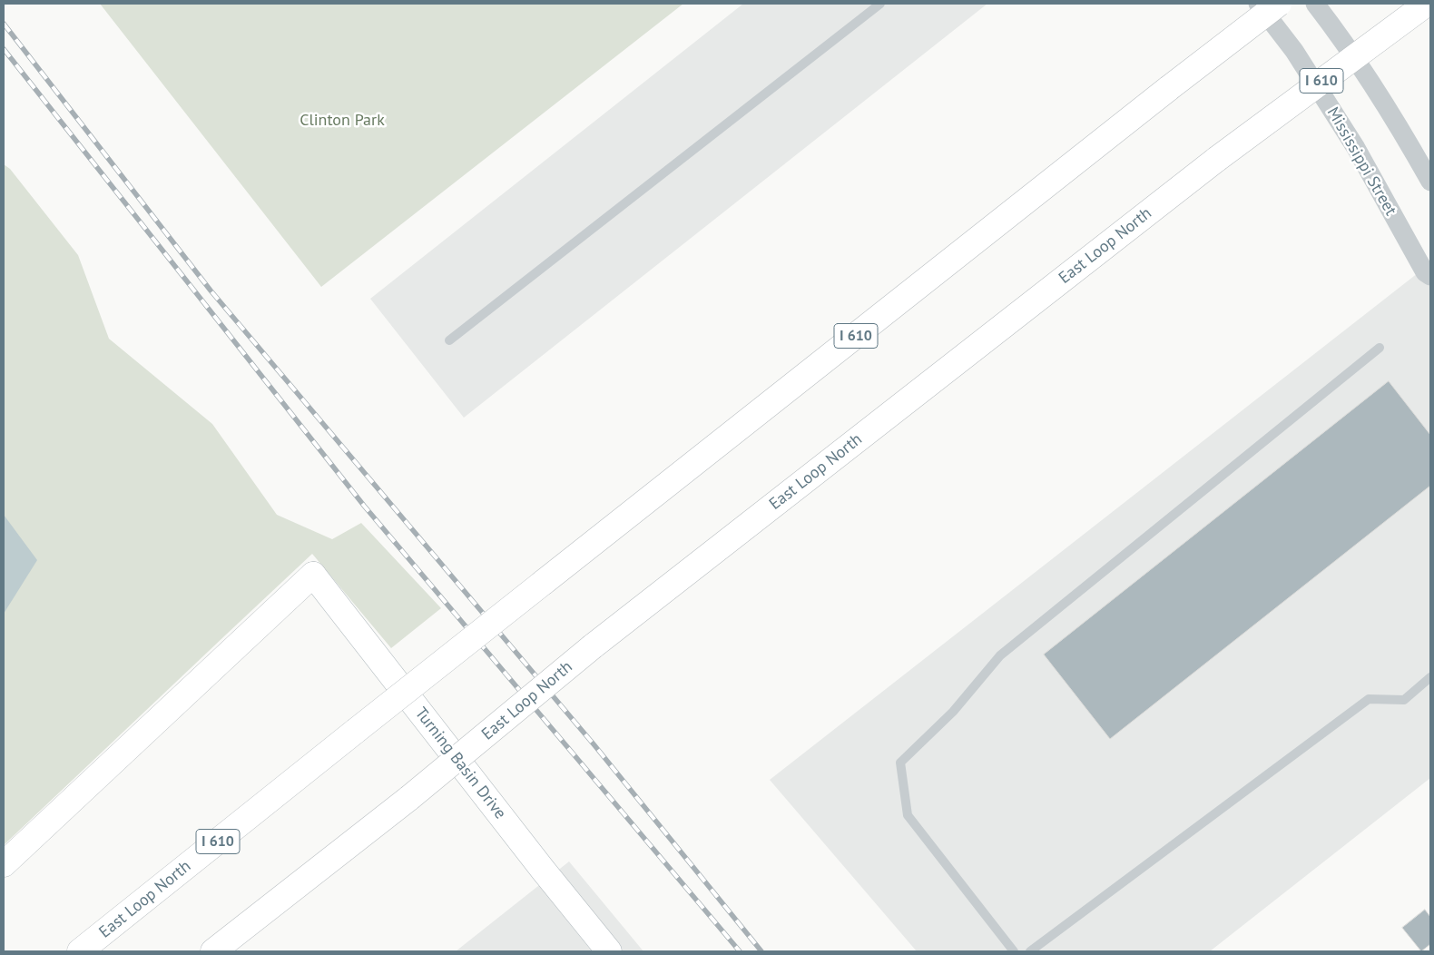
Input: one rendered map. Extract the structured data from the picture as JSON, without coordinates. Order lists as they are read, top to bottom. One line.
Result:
{"streets":{"main road":["I 610","East Loop North","Turning Basin Drive"],"street":["Mississippi Street"]},"parks":["Clinton Park"]}
